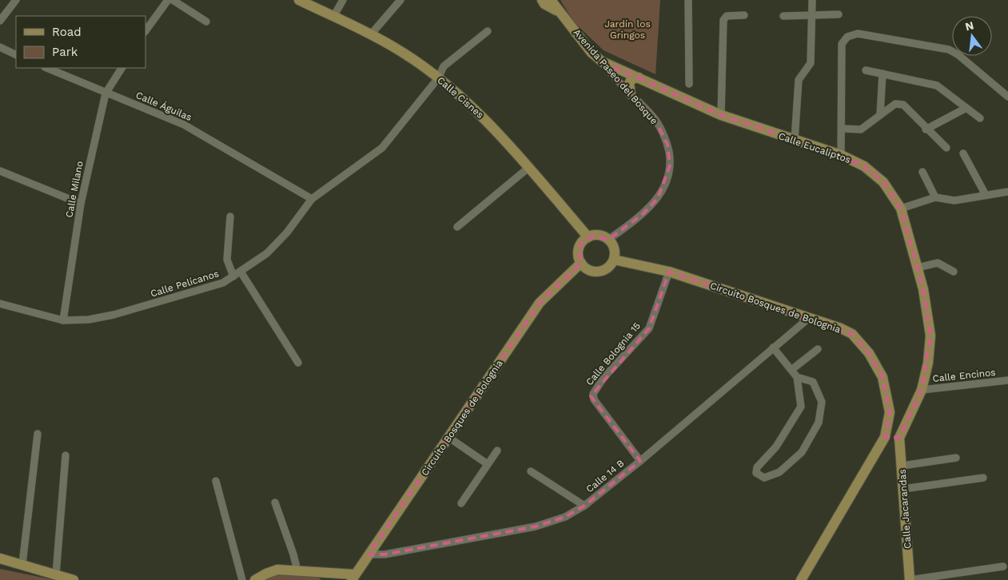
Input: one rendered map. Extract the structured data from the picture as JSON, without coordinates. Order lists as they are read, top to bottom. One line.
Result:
{"streets":{"main road":["Avenida Paseo del Bosque","Calle Cisnes","Calle Eucaliptos","Circuito Bosques de Bolognia","Calle Jacarandas"],"street":["Calle Águilas","Calle Milano","Calle Pelícanos","Calle Bolognia 15","Calle Encinos","Calle 14 B"]},"crossings":[["Avenida Paseo del Bosque","Calle Cisnes"],["Avenida Paseo del Bosque","Calle Eucaliptos"],["Avenida Paseo del Bosque","Circuito Bosques de Bolognia"],["Calle Cisnes","Calle Pelícanos"],["Calle Cisnes","Circuito Bosques de Bolognia"],["Calle Águilas","Calle Milano"],["Calle Águilas","Calle Pelícanos"],["Calle Eucaliptos","Calle Encinos"],["Calle Eucaliptos","Calle Jacarandas"],["Calle Milano","Calle Pelícanos"],["Circuito Bosques de Bolognia","Calle Bolognia 15"],["Circuito Bosques de Bolognia","Calle 14 B"],["Calle Bolognia 15","Calle 14 B"]],"parks":["Jardín los Gringos"],"legend":["Road","Park"],"north":"top"}
